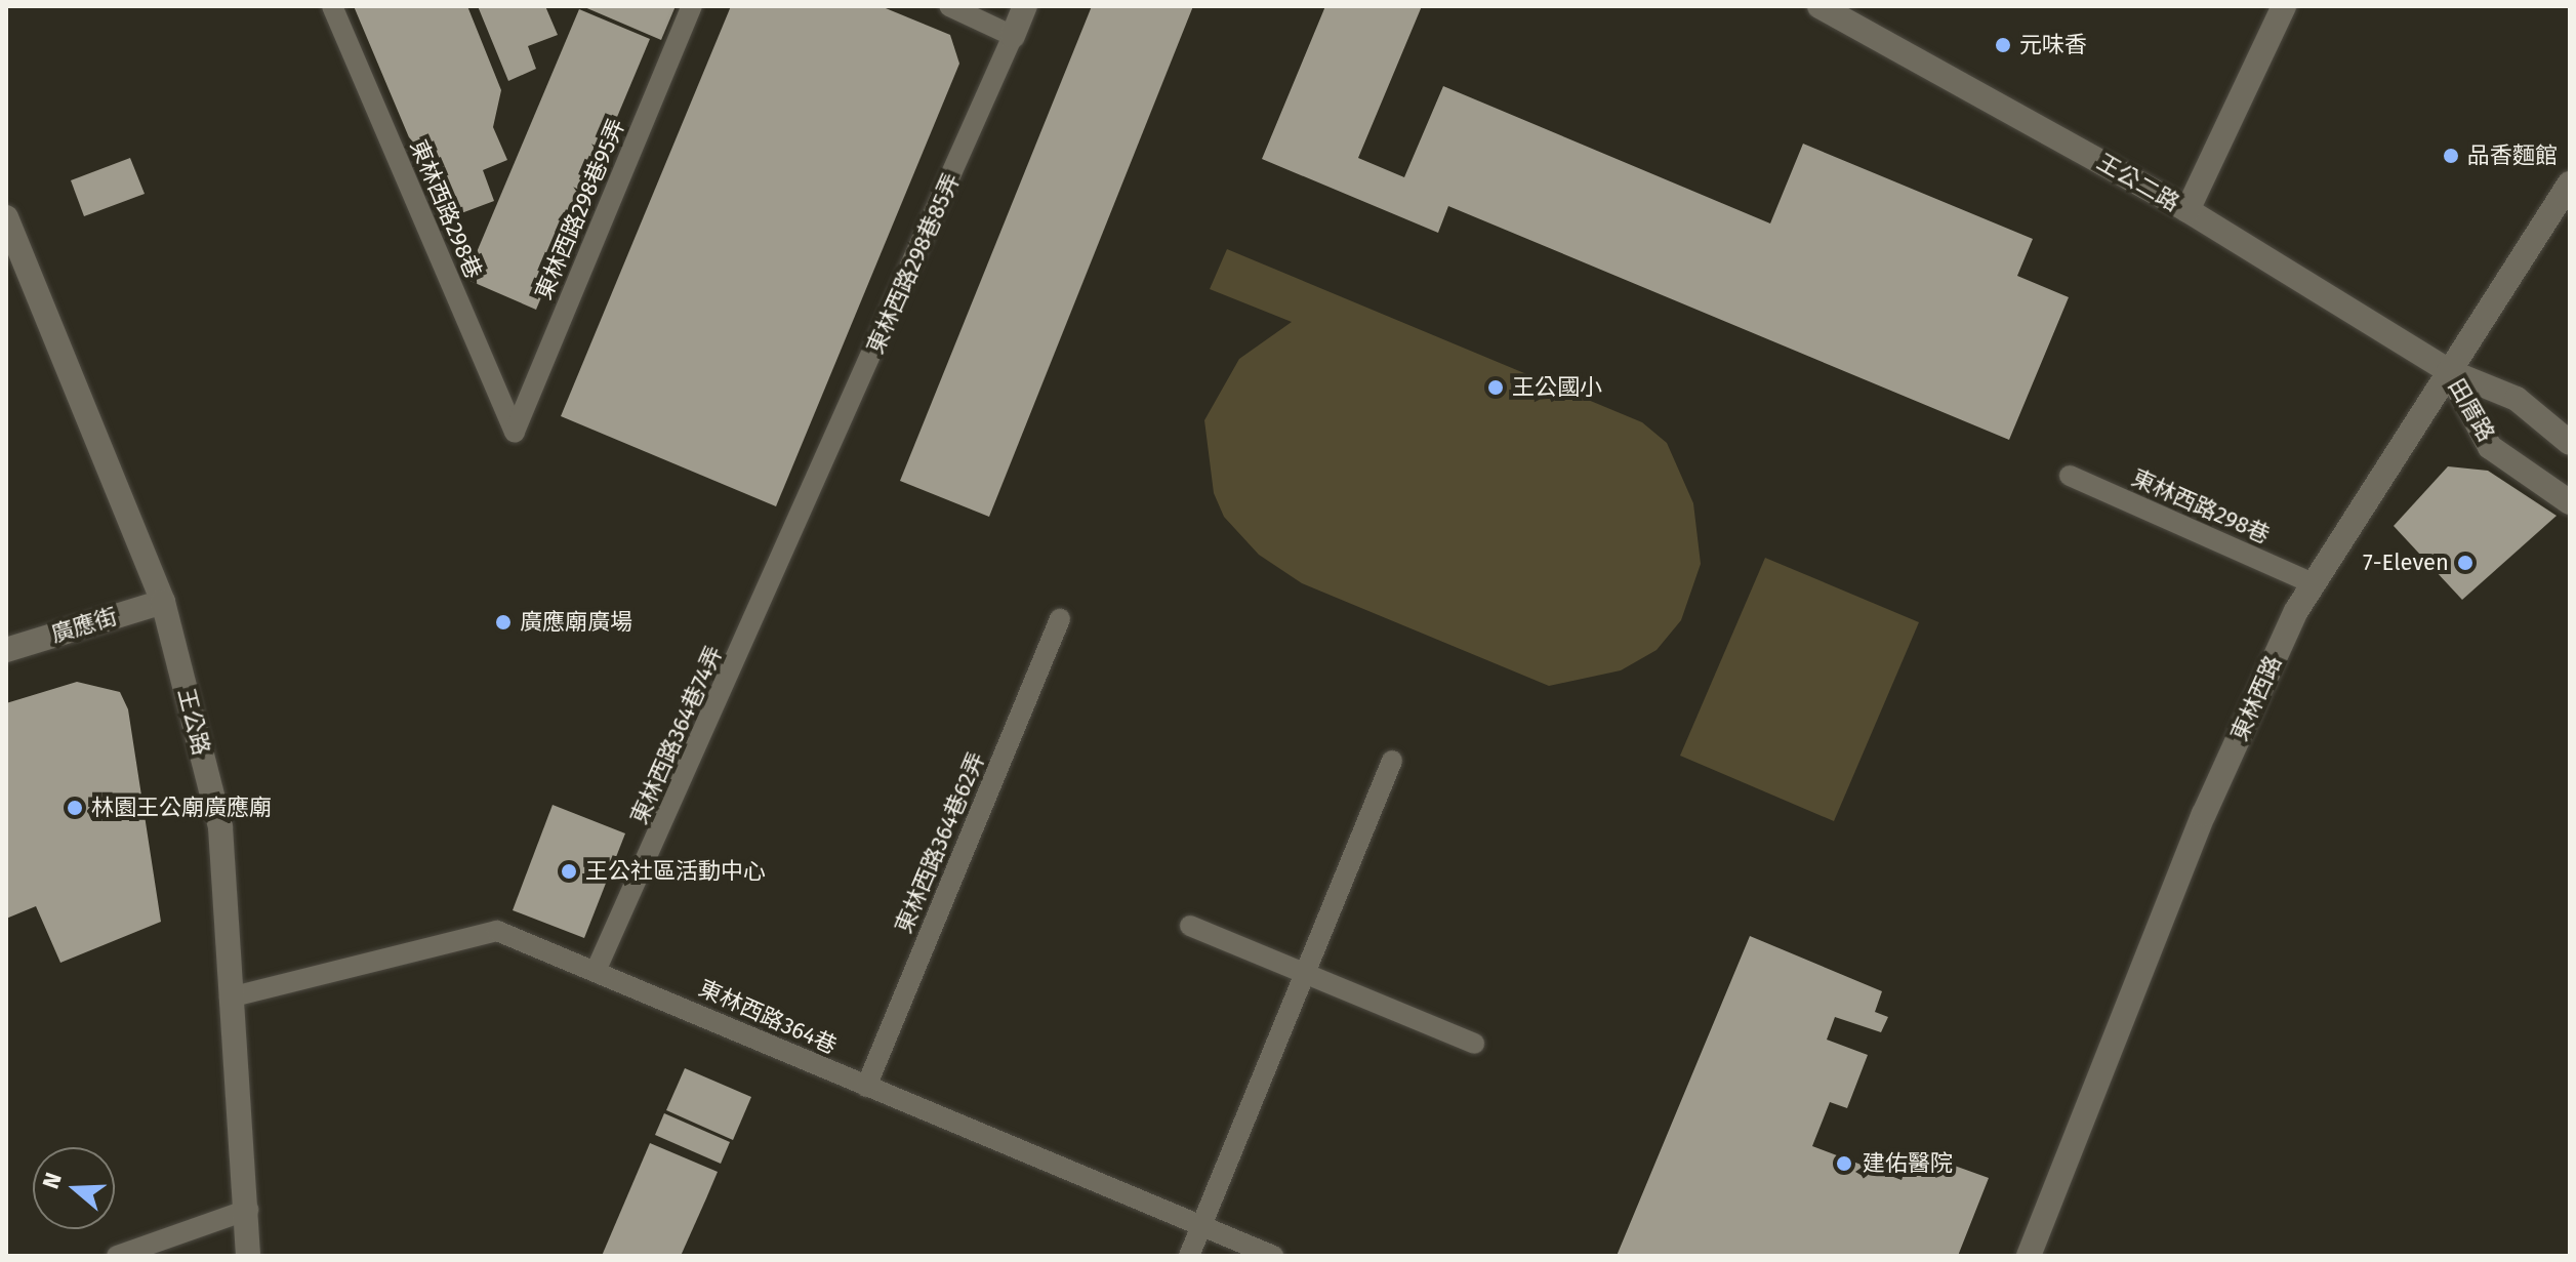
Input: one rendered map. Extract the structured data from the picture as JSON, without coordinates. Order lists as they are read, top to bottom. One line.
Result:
{"streets":{"street":["王公二路","東林西路298巷85弄","田厝路","廣應街","東林西路","王公路"],"lane":["東林西路298巷","東林西路298巷95弄","東林西路364巷74弄","東林西路364巷62弄","東林西路364巷"]},"crossings":[["王公二路","田厝路"],["王公二路","東林西路"],["東林西路298巷","東林西路298巷95弄"],["東林西路298巷","東林西路"],["東林西路298巷85弄","東林西路364巷74弄"],["田厝路","東林西路"],["廣應街","王公路"],["王公路","東林西路364巷"],["東林西路364巷74弄","東林西路364巷"],["東林西路364巷62弄","東林西路364巷"]],"places":["元味香","品香麵館","王公國小","7-Eleven","廣應廟廣場","林園王公廟廣應廟","王公社區活動中心","建佑醫院"],"north":"left"}
